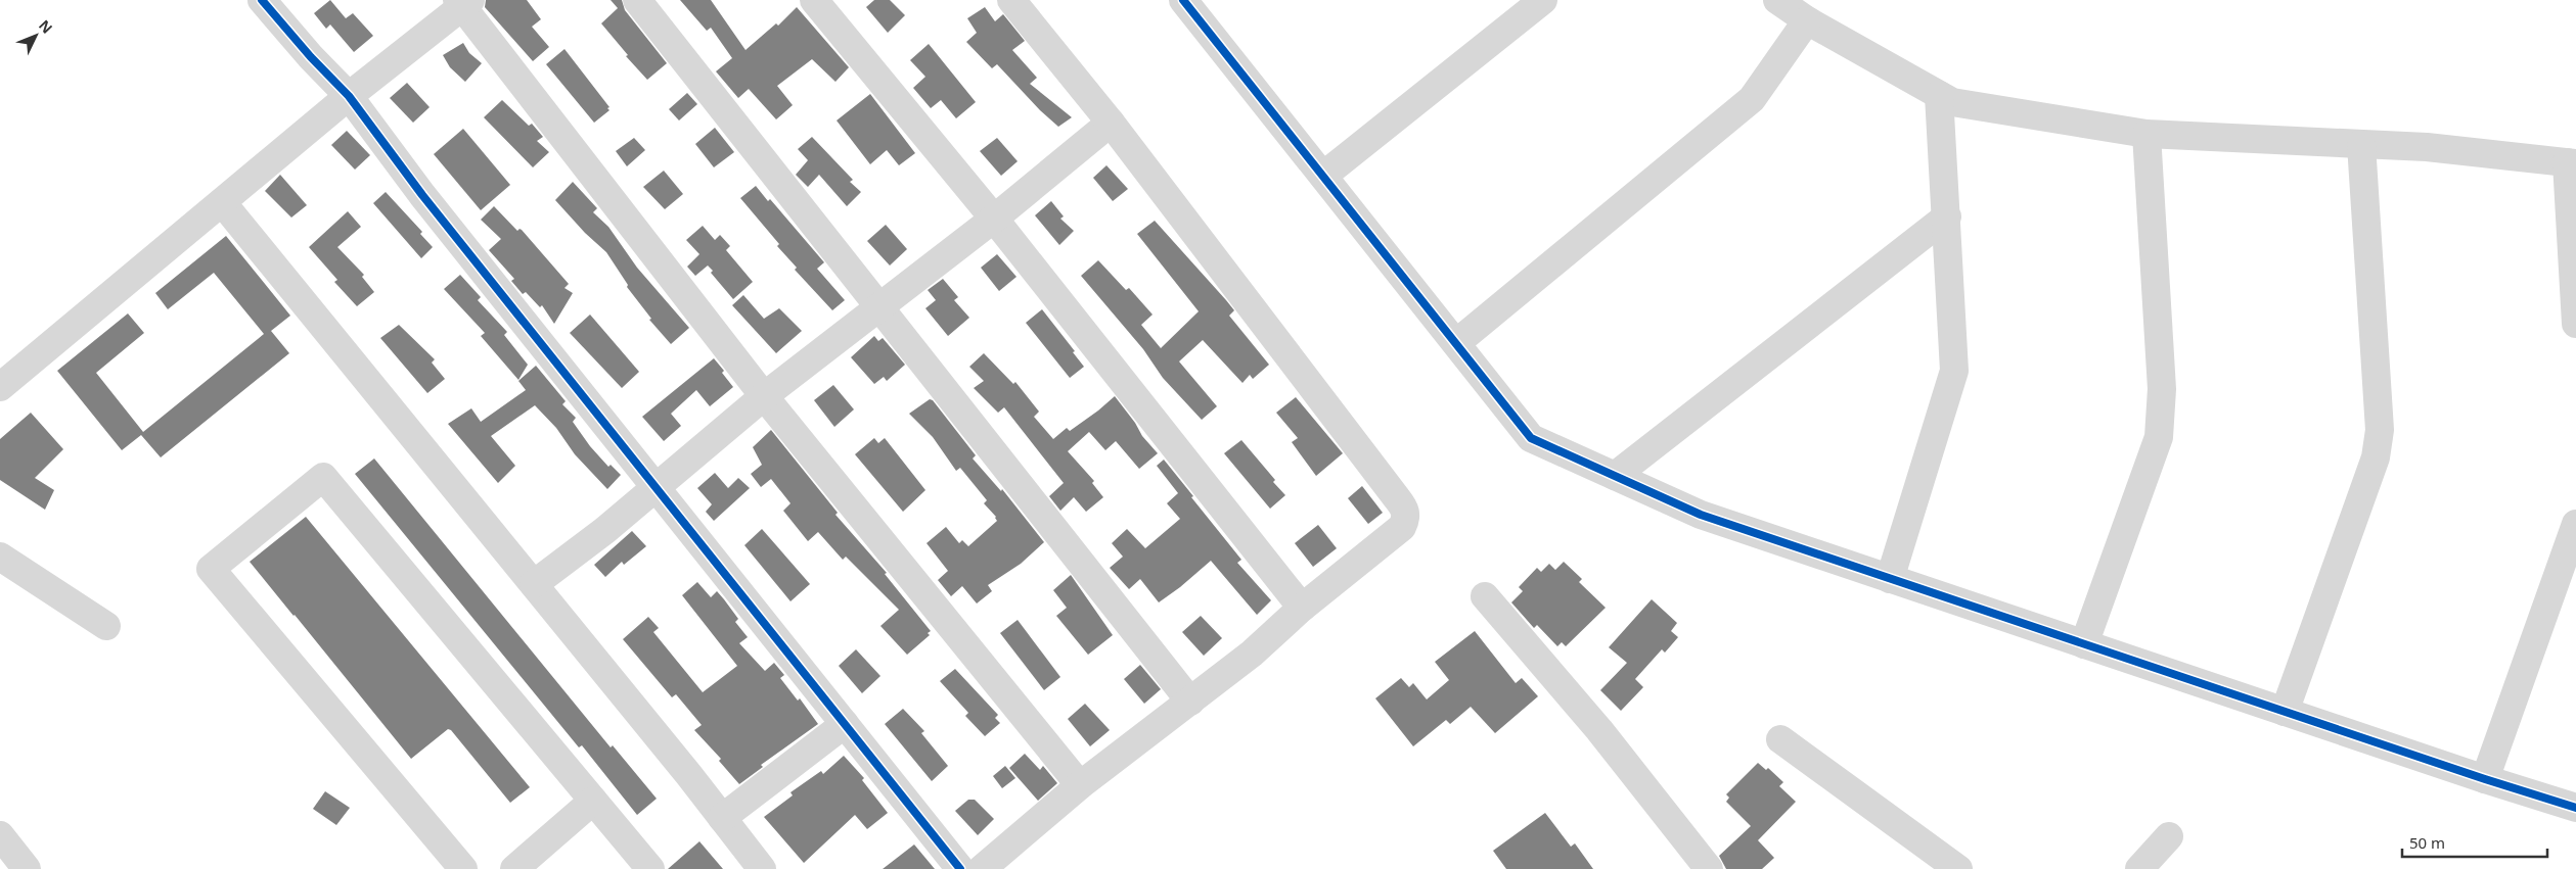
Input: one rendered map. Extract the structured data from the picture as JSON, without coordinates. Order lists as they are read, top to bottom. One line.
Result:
{"scale_bar":"50 m","north":"top right"}
